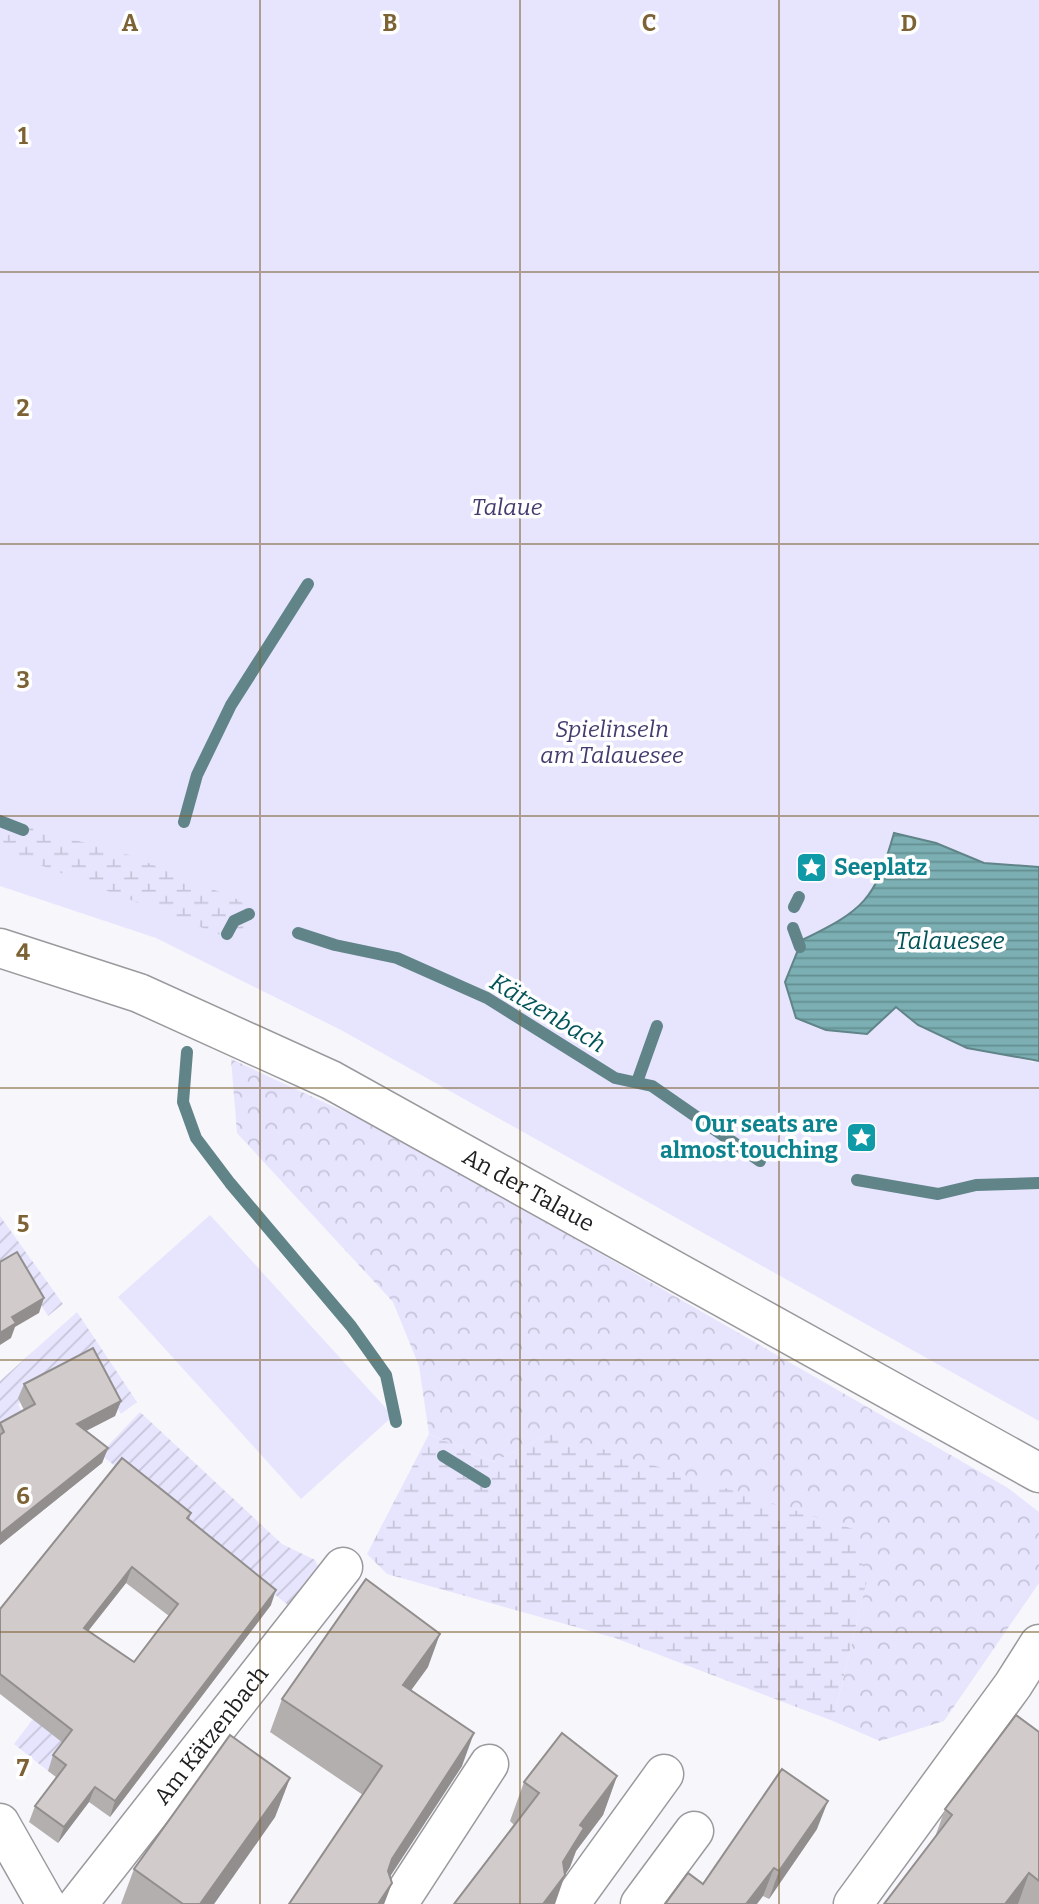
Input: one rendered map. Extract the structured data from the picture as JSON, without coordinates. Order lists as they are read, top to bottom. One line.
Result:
{"streets":{"street":["An der Talaue","Am Kätzenbach"]},"water":["Talauesee","Kätzenbach"],"parks":["Talaue","Spielinseln am Talauesee"],"places":{"place":["Seeplatz","Our seats are almost touching"]},"grid":{"columns":["A","B","C","D"],"rows":["1","2","3","4","5","6","7"]}}
